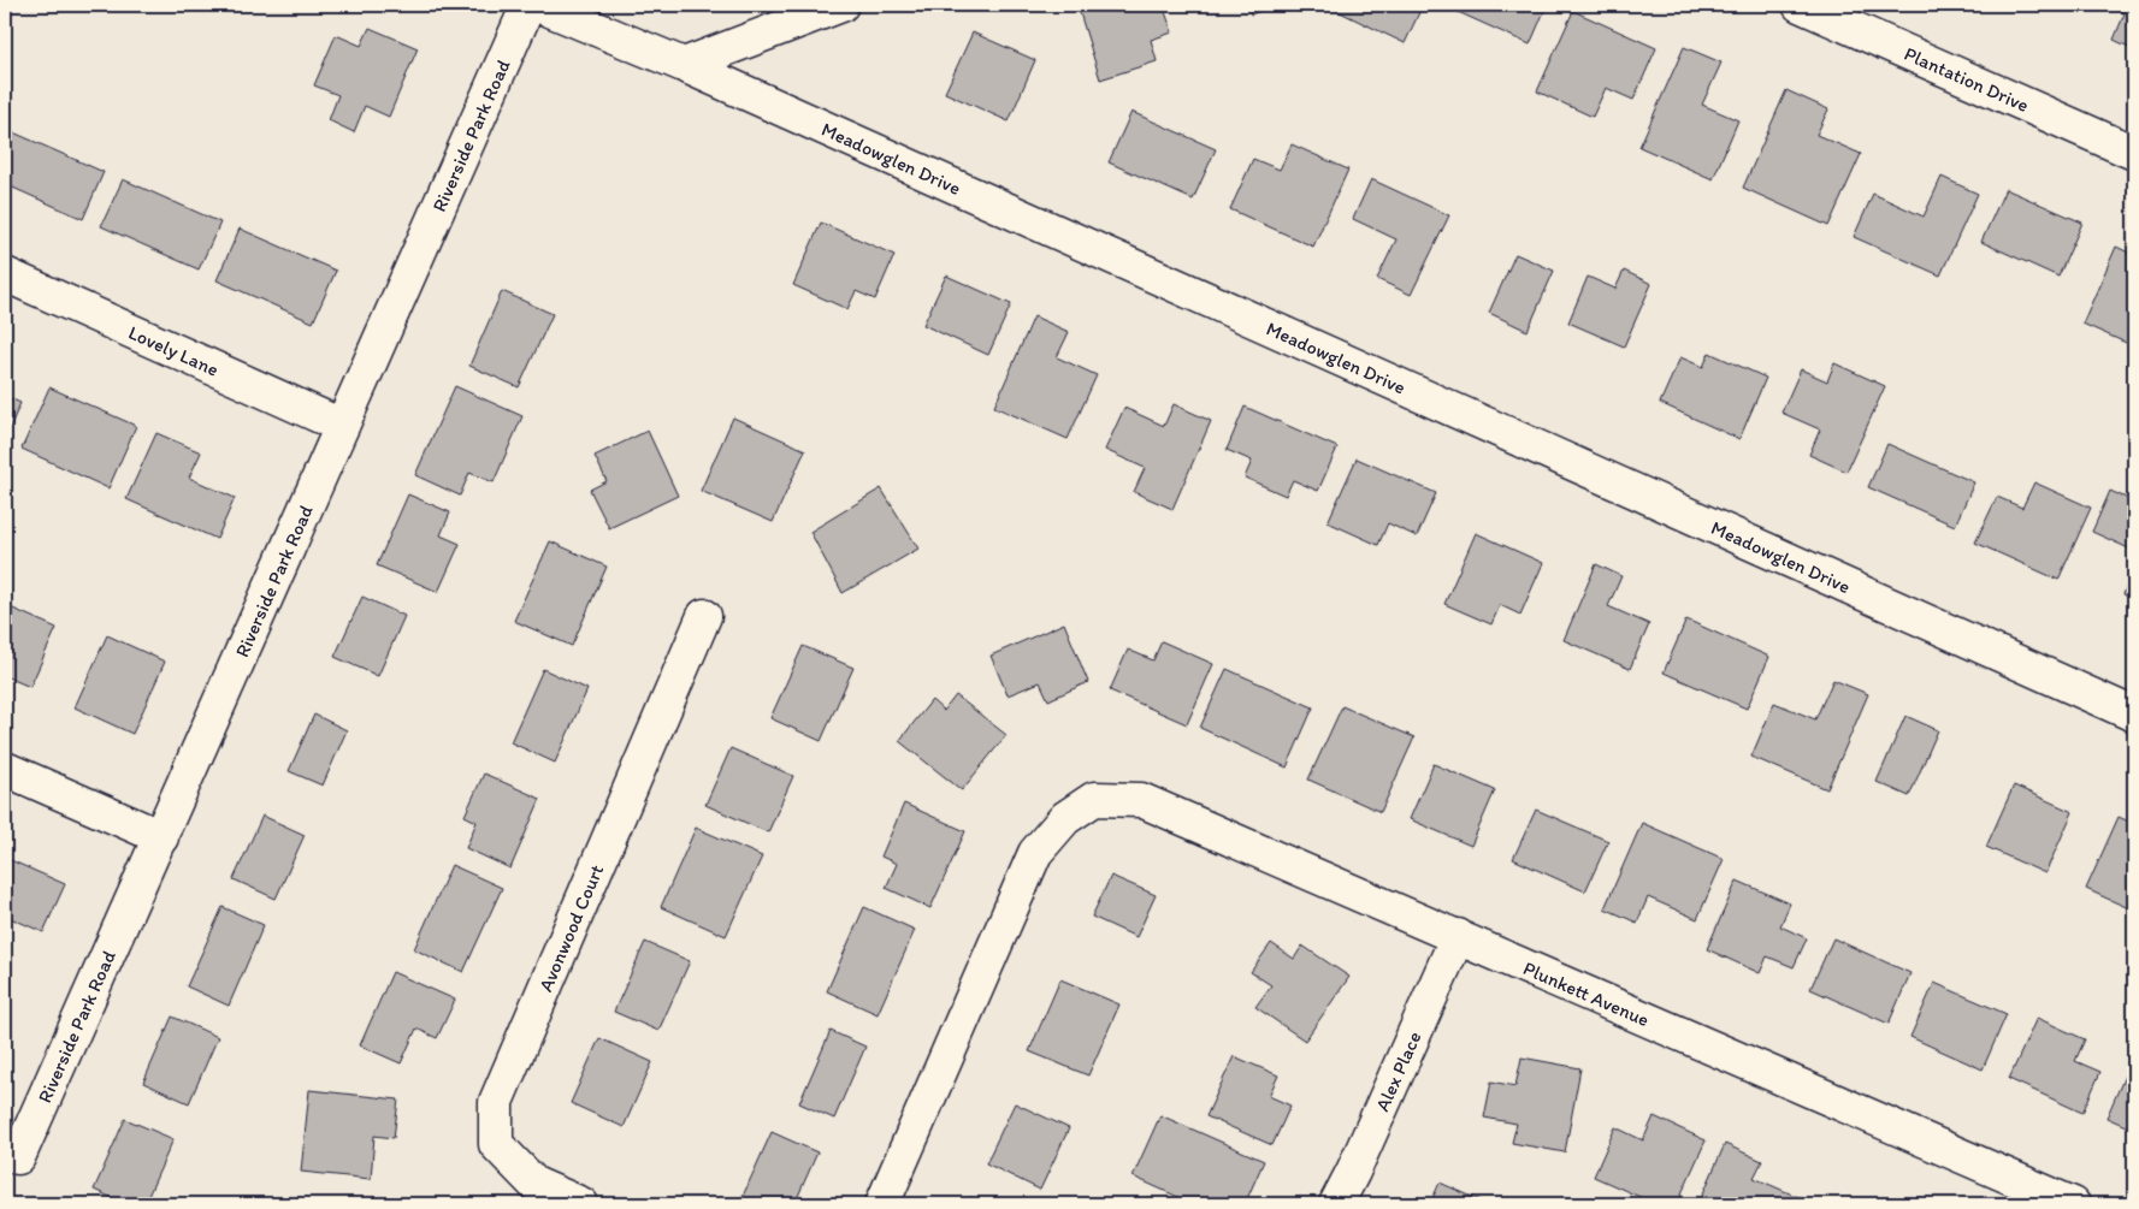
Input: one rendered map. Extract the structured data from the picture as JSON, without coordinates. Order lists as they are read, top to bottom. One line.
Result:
{"streets":{"street":["Plantation Drive","Riverside Park Road","Meadowglen Drive","Lovely Lane","Avonwood Court","Plunkett Avenue","Alex Place"]},"crossings":[["Riverside Park Road","Lovely Lane"],["Plunkett Avenue","Alex Place"]]}
